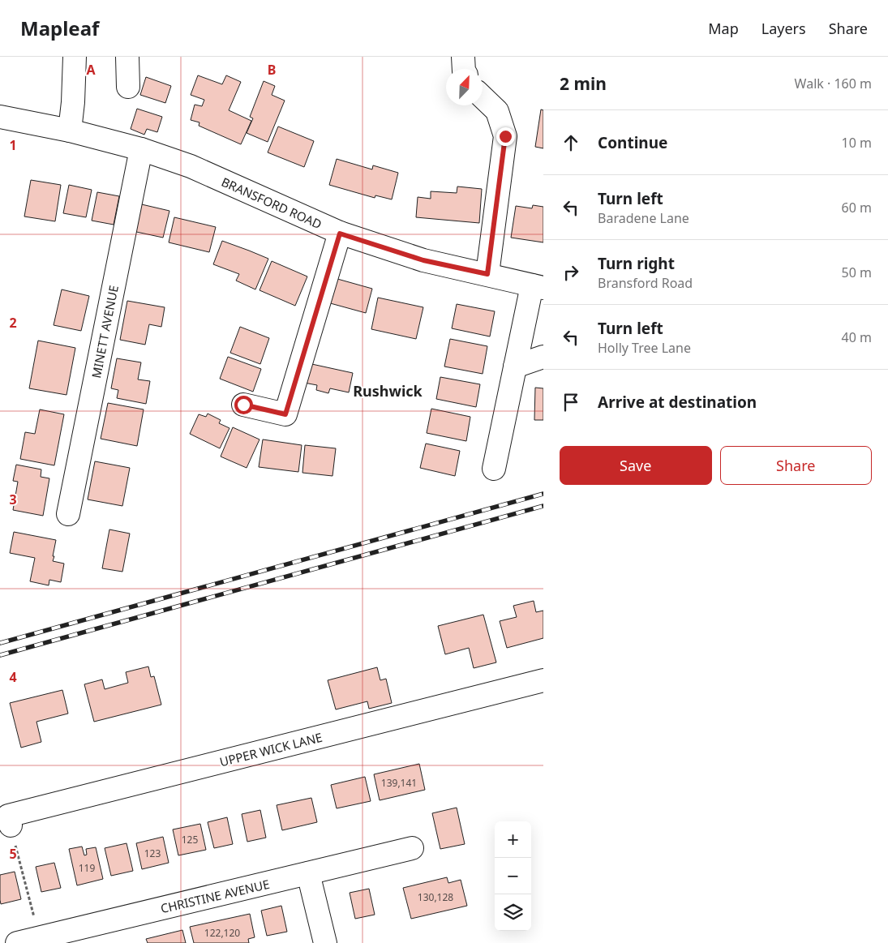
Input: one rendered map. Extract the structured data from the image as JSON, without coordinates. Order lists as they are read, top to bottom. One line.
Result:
{"streets":{"street":["BRANSFORD ROAD","MINETT AVENUE","UPPER WICK LANE","CHRISTINE AVENUE"]},"crossings":[["BRANSFORD ROAD","MINETT AVENUE"]],"districts":["Rushwick"],"house_numbers":["139,141","125","123","119","130,128","122,120"],"north":"top right","page":{"header":"Mapleaf","nav":["Map","Layers","Share"],"heading":["2 min","Walk · 160 m"],"list":[["Continue","10 m"],["Turn left","Baradene Lane","60 m"],["Turn right","Bransford Road","50 m"],["Turn left","Holly Tree Lane","40 m"],"Arrive at destination"],"buttons":["Save","Share"],"map_buttons":["+","−"]},"grid":{"columns":["A","B"],"rows":["1","2","3","4","5"]}}
